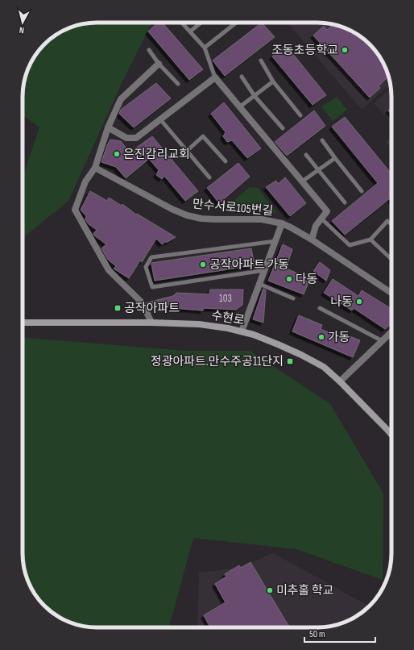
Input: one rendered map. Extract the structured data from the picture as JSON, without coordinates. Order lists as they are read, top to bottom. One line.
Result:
{"streets":{"street":["만수서로105번길","수현로"]},"places":{"other":["조동초등학교","은진감리교회","공작아파트 가동","다동","나동","가동","미추홀 학교"],"transit":["공작아파트","정광아파트.만수주공11단지"]},"house_numbers":["103"],"scale_bar":"50 m","north":"bottom"}
